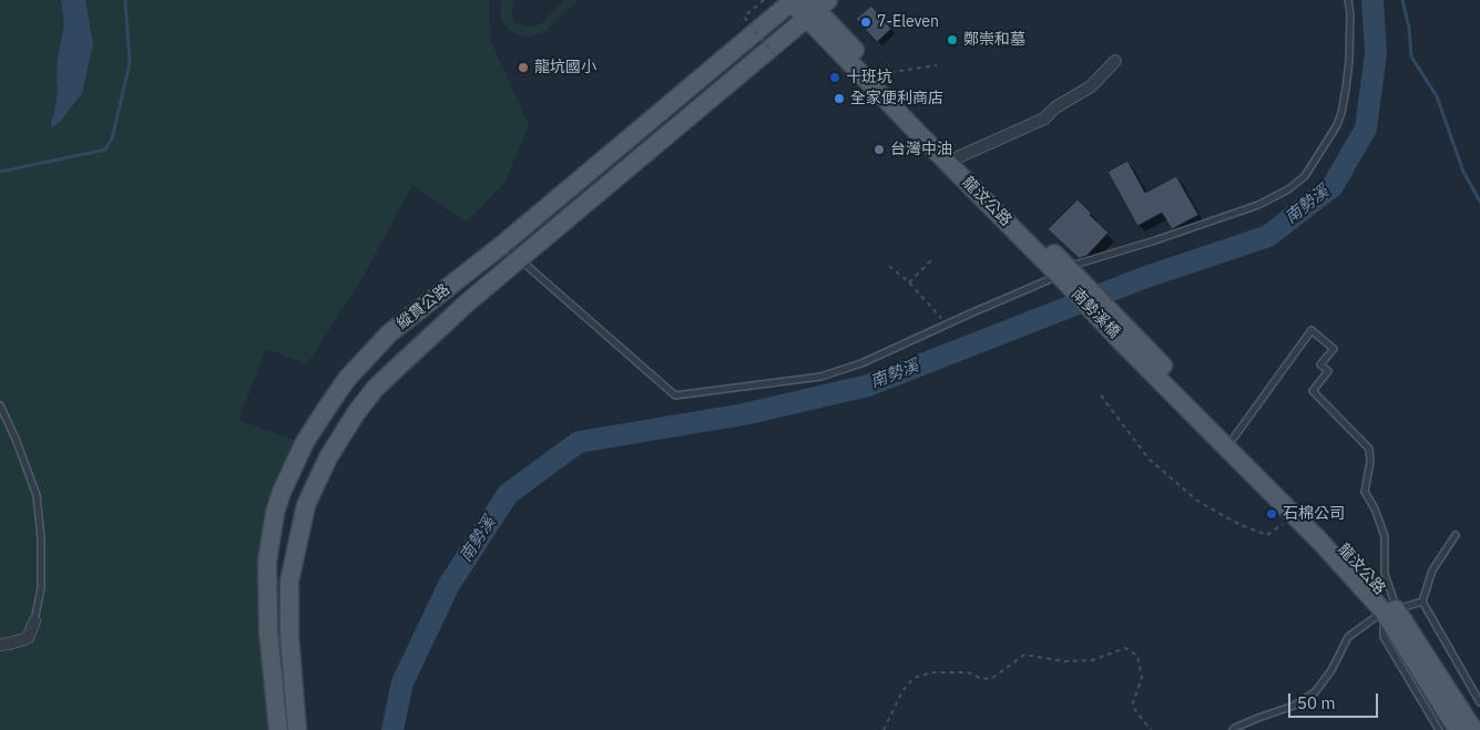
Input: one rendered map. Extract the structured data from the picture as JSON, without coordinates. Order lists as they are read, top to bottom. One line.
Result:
{"streets":{"main road":["龍汶公路","縱貫公路","南勢溪橋"]},"crossings":[["龍汶公路","縱貫公路"],["龍汶公路","南勢溪橋"]],"water":["南勢溪"],"places":["7-Eleven","鄭崇和墓","龍坑國小","十班坑","全家便利商店","台灣中油","石棉公司"],"scale_bar":"50 m"}
